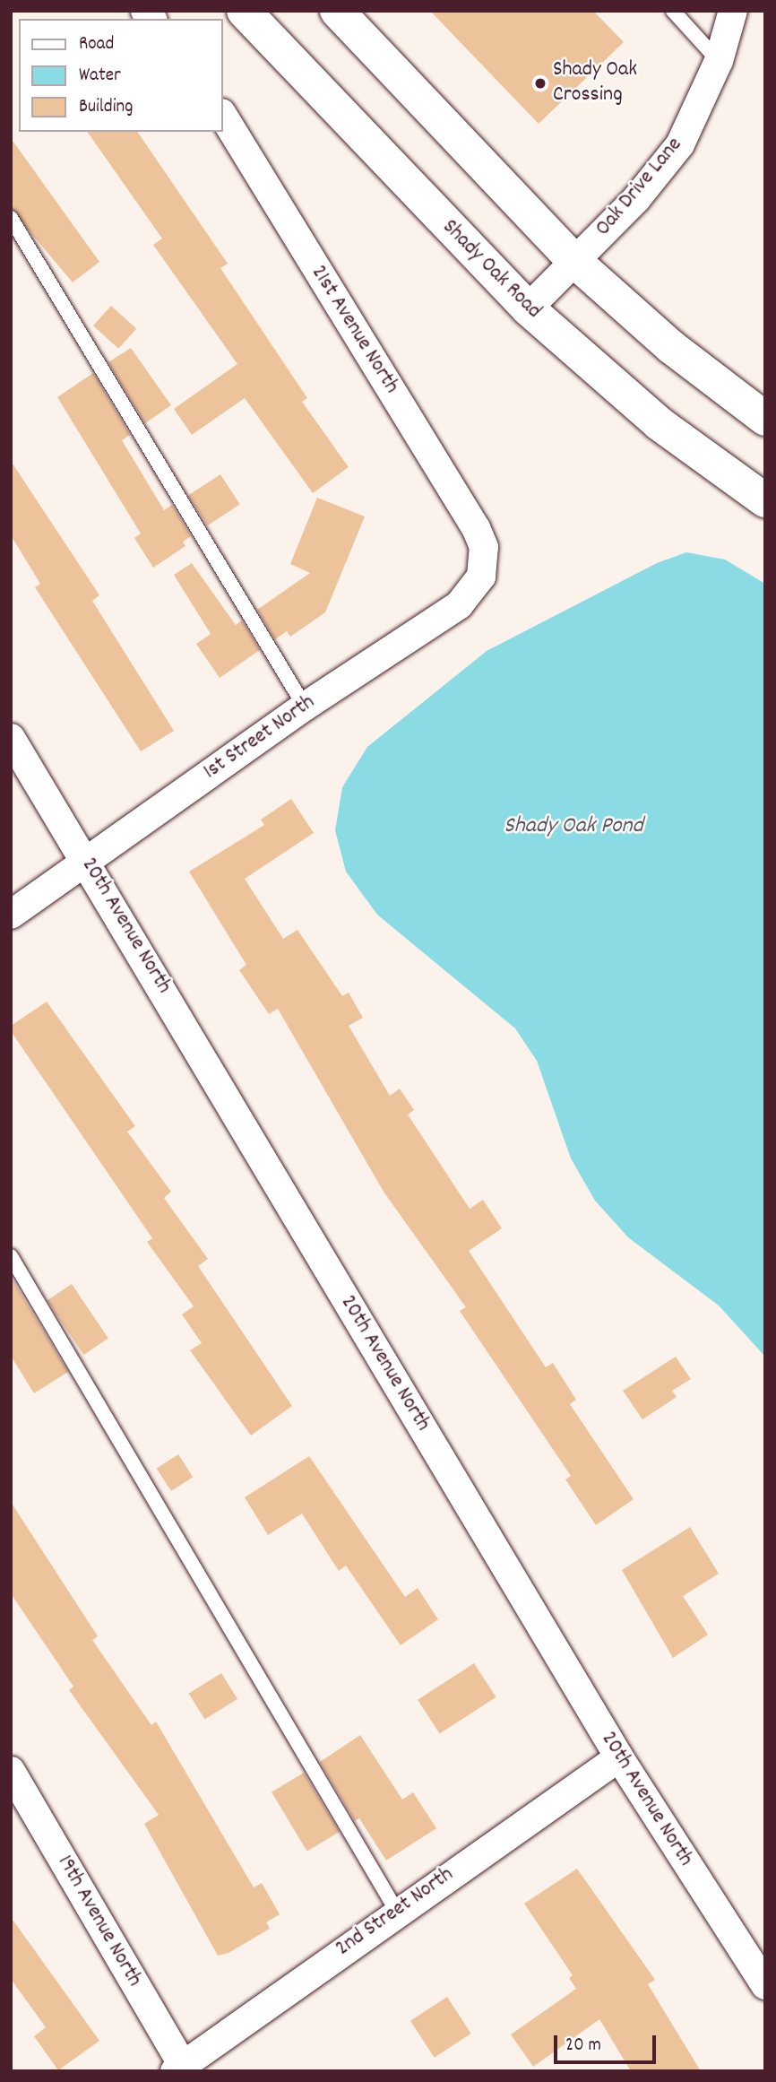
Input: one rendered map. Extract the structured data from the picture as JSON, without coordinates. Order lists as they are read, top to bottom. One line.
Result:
{"streets":{"main road":["Shady Oak Road"],"street":["Oak Drive Lane","21st Avenue North","1st Street North","20th Avenue North","2nd Street North","19th Avenue North"]},"crossings":[["Oak Drive Lane","Shady Oak Road"],["21st Avenue North","1st Street North"],["1st Street North","20th Avenue North"],["20th Avenue North","2nd Street North"],["2nd Street North","19th Avenue North"]],"water":["Shady Oak Pond"],"places":["Shady Oak Crossing"],"legend":["Road","Water","Building"],"scale_bar":"20 m"}
